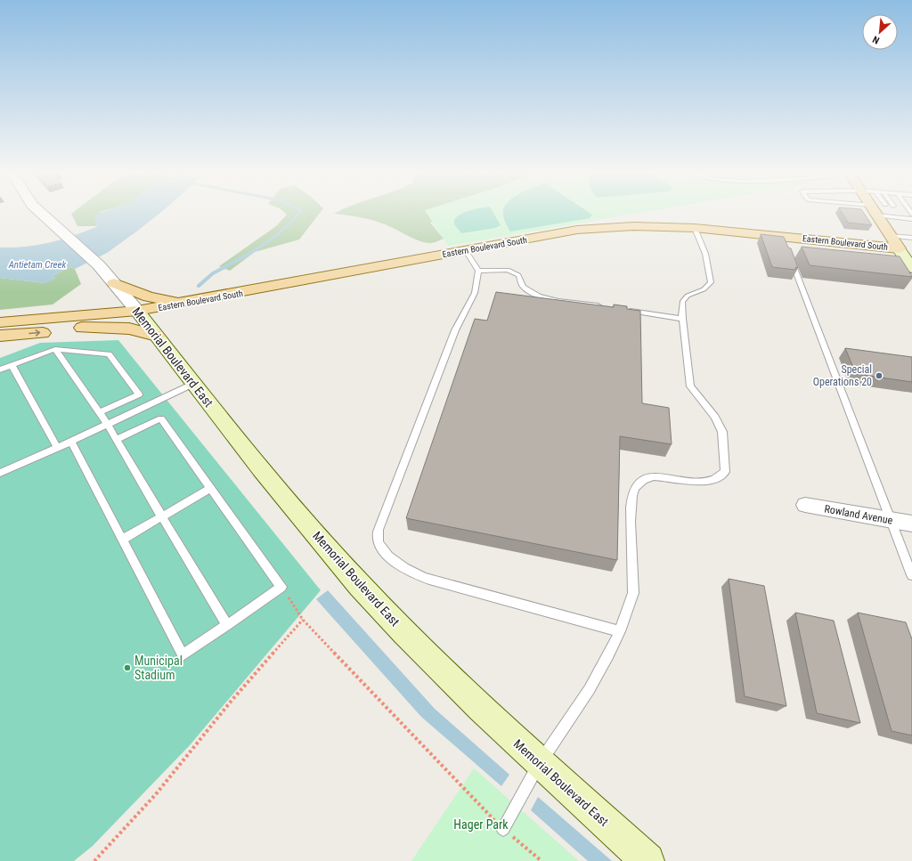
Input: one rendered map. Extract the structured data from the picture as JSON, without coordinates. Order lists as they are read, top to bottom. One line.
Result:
{"streets":{"main road":["Eastern Boulevard South","Memorial Boulevard East"],"street":["Rowland Avenue"]},"crossings":[["Eastern Boulevard South","Memorial Boulevard East"]],"water":["Antietam Creek"],"parks":["Hager Park"],"places":["Special Operations 20","Municipal Stadium"],"north":"bottom left"}
